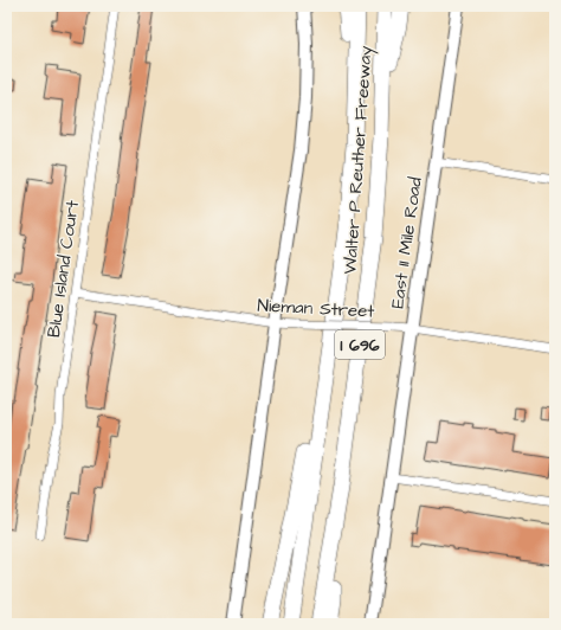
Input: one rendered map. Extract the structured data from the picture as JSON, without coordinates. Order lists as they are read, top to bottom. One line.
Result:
{"streets":{"highway":["Walter P Reuther Freeway","I 696"],"main road":["East 11 Mile Road"],"street":["Blue Island Court","Nieman Street"]},"crossings":[["East 11 Mile Road","Nieman Street"],["Blue Island Court","Nieman Street"]]}
